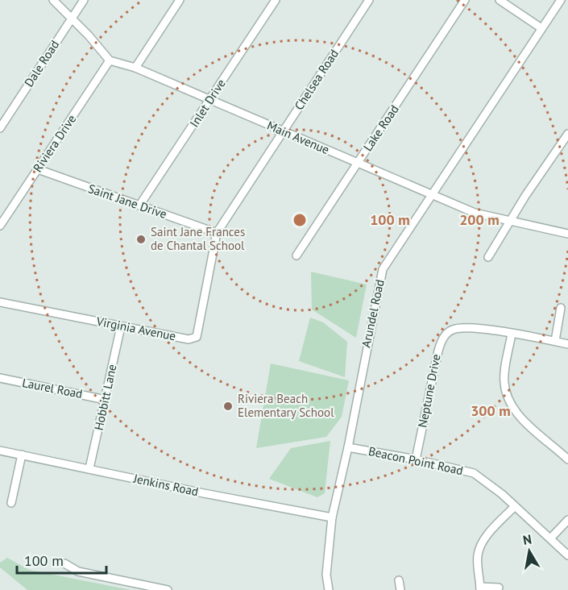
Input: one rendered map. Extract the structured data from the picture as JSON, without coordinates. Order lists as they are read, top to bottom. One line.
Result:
{"streets":{"street":["Dale Road","Chelsea Road","Inlet Drive","Lake Road","Main Avenue","Riviera Drive","Saint Jane Drive","Arundel Road","Virginia Avenue","Laurel Road","Neptune Drive","Hobbitt Lane","Beacon Point Road","Jenkins Road"]},"crossings":[["Chelsea Road","Main Avenue"],["Chelsea Road","Saint Jane Drive"],["Chelsea Road","Virginia Avenue"],["Inlet Drive","Main Avenue"],["Inlet Drive","Saint Jane Drive"],["Lake Road","Main Avenue"],["Main Avenue","Riviera Drive"],["Main Avenue","Arundel Road"],["Riviera Drive","Saint Jane Drive"],["Saint Jane Drive","Virginia Avenue"],["Arundel Road","Beacon Point Road"],["Arundel Road","Jenkins Road"],["Virginia Avenue","Hobbitt Lane"],["Laurel Road","Hobbitt Lane"],["Neptune Drive","Beacon Point Road"],["Hobbitt Lane","Jenkins Road"]],"places":["Saint Jane Frances de Chantal School","Riviera Beach Elementary School"],"scale_bar":"100 m","north":"top","rings":["100 m","200 m","300 m"]}
